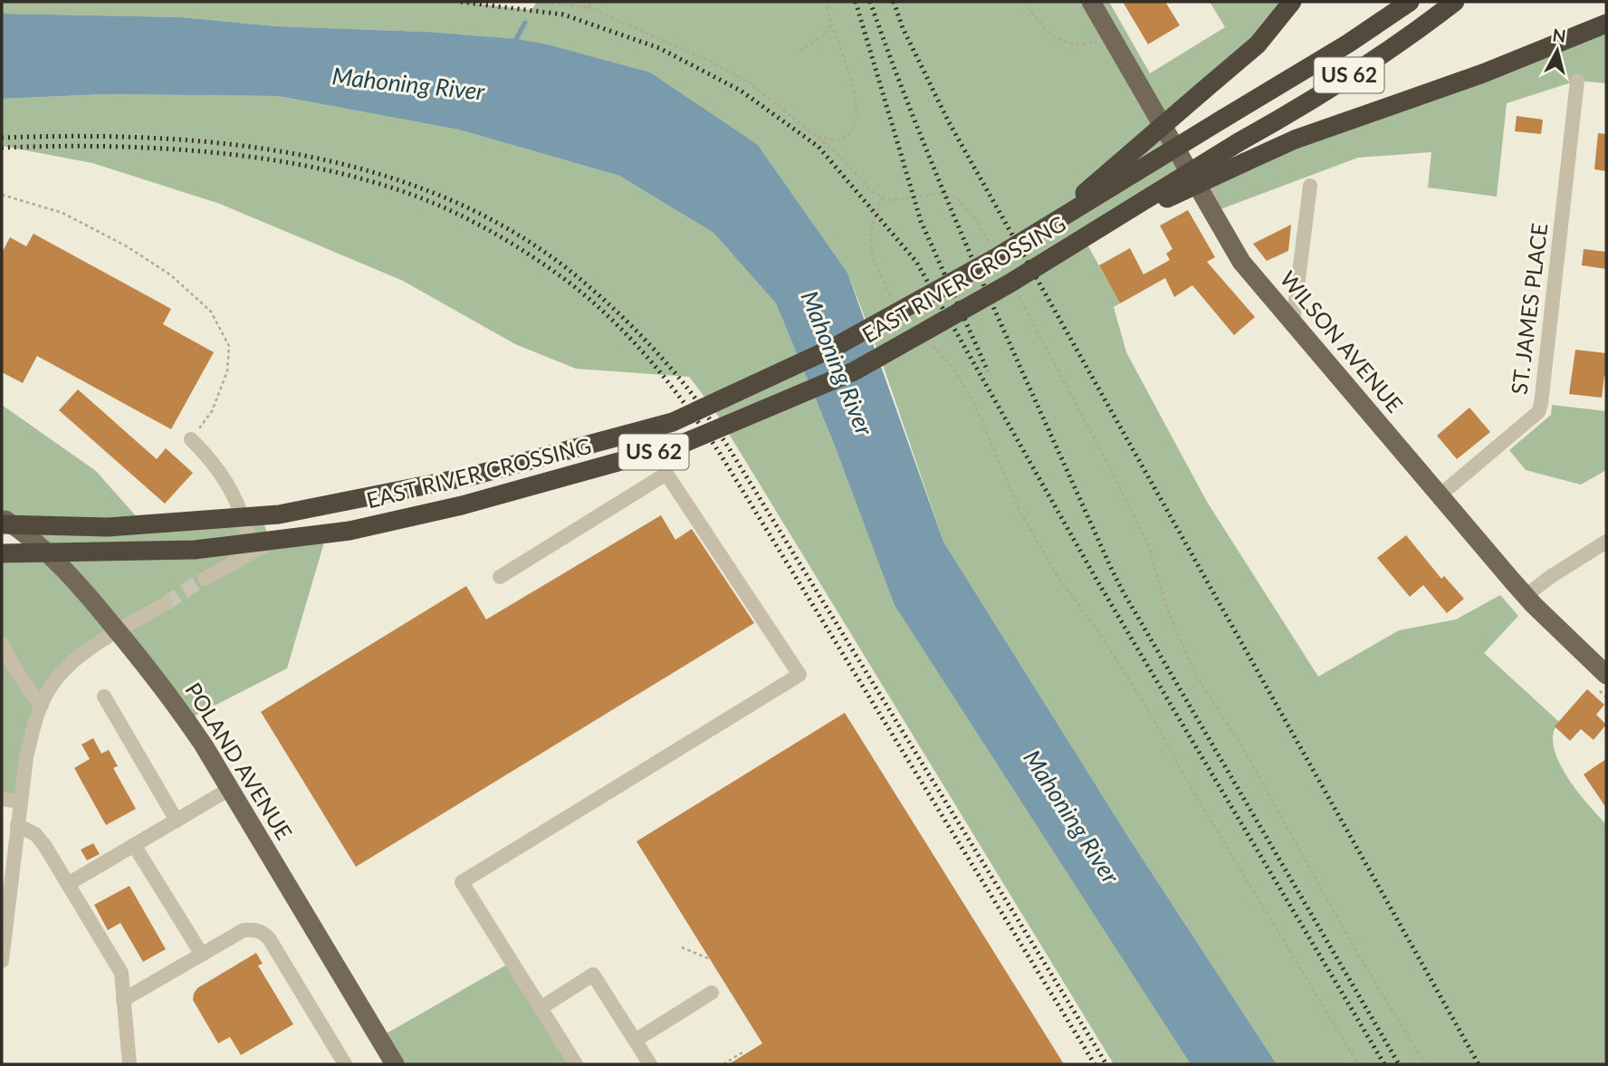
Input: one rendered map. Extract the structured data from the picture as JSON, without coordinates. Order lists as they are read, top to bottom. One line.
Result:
{"streets":{"highway":["US 62","EAST RIVER CROSSING"],"main road":["WILSON AVENUE","POLAND AVENUE"],"street":["ST. JAMES PLACE"]},"crossings":[["ST. JAMES PLACE","WILSON AVENUE"]],"water":["Mahoning River"],"north":"top"}
